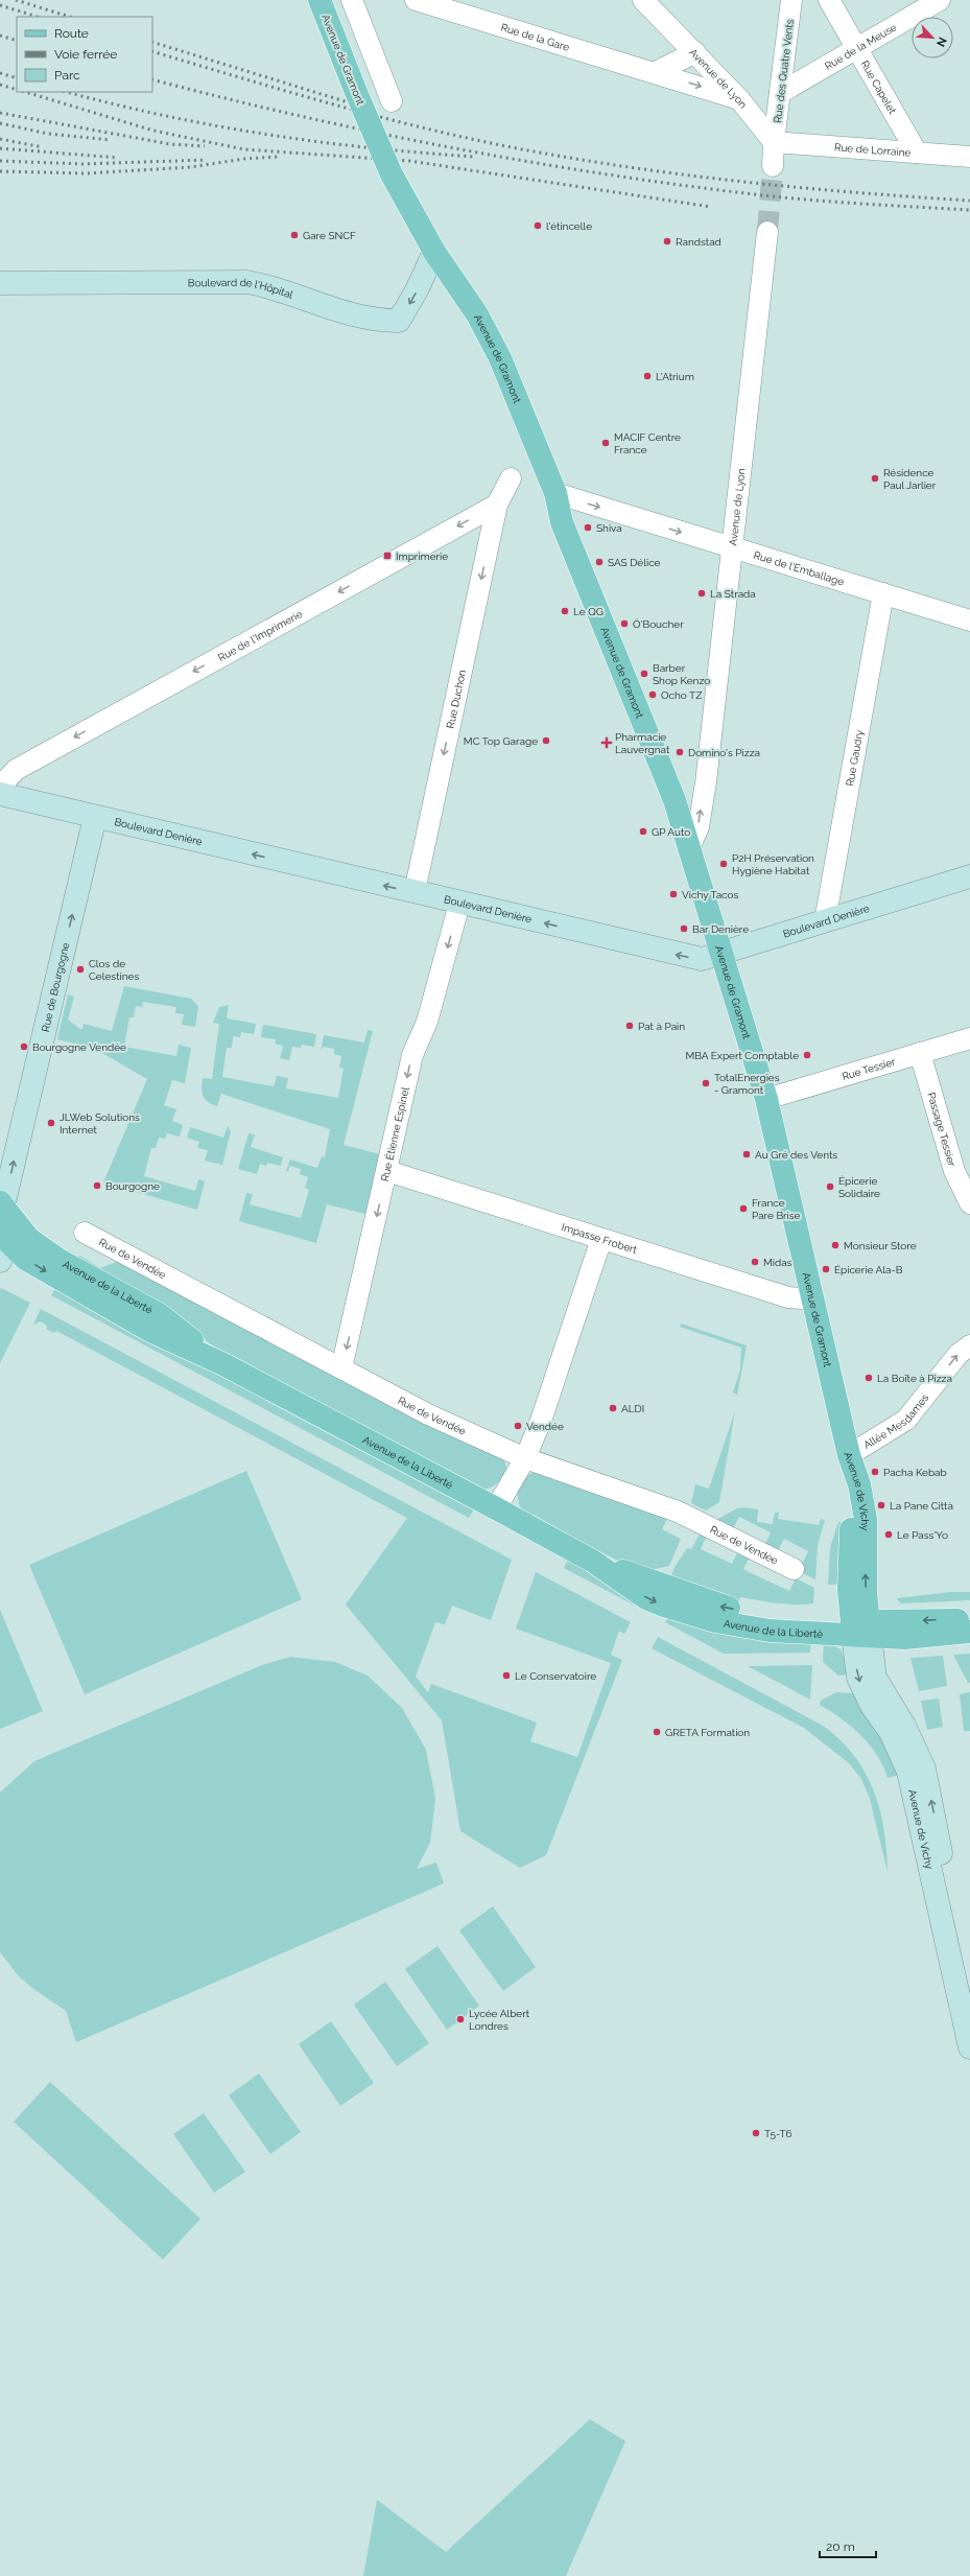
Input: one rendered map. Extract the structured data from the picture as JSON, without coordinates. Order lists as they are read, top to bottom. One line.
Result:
{"streets":{"main road":["Avenue de Gramont","Avenue de la Liberté","Avenue de Vichy"],"street":["Rue de la Gare","Rue de la Meuse","Rue des Quatre Vents","Avenue de Lyon","Rue Capelet","Rue de Lorraine","Boulevard de l'Hôpital","Rue de l'Emballage","Rue de l'Imprimerie","Rue Duchon","Rue Gaudry","Boulevard Denière","Rue de Bourgogne","Rue Tessier","Passage Tessier","Rue Étienne Espinel","Impasse Frobert","Rue de Vendée","Allée Mesdames"]},"crossings":[["Rue de la Gare","Avenue de Lyon"],["Rue de la Meuse","Rue des Quatre Vents"],["Rue de la Meuse","Rue Capelet"],["Avenue de Gramont","Avenue de Lyon"],["Avenue de Gramont","Boulevard de l'Hôpital"],["Avenue de Gramont","Rue de l'Emballage"],["Avenue de Gramont","Boulevard Denière"],["Avenue de Gramont","Rue Tessier"],["Avenue de Gramont","Impasse Frobert"],["Avenue de Gramont","Allée Mesdames"],["Avenue de Gramont","Avenue de Vichy"],["Rue des Quatre Vents","Avenue de Lyon"],["Rue des Quatre Vents","Rue de Lorraine"],["Avenue de Lyon","Rue de Lorraine"],["Avenue de Lyon","Rue de l'Emballage"],["Rue Capelet","Rue de Lorraine"],["Rue de l'Emballage","Rue Gaudry"],["Rue de l'Imprimerie","Rue Duchon"],["Rue Duchon","Boulevard Denière"],["Rue Gaudry","Boulevard Denière"],["Boulevard Denière","Rue de Bourgogne"],["Boulevard Denière","Rue Étienne Espinel"],["Rue de Bourgogne","Avenue de la Liberté"],["Rue Tessier","Passage Tessier"],["Rue Étienne Espinel","Impasse Frobert"],["Rue Étienne Espinel","Rue de Vendée"],["Avenue de la Liberté","Avenue de Vichy"],["Allée Mesdames","Avenue de Vichy"]],"one_way":["Boulevard de l'Hôpital","Rue de l'Emballage","Rue de l'Imprimerie","Rue Duchon","Boulevard Denière","Rue de Bourgogne","Rue Étienne Espinel","Allée Mesdames"],"places":{"other":["l'étincelle","Gare SNCF","Randstad","L'Atrium","MACIF Centre France","Résidence Paul Jarlier","Shiva","SAS Délice","La Strada","Le QG","Ô'Boucher","Barber Shop Kenzo","Ocho TZ","MC Top Garage","Domino's Pizza","GP Auto","P2H Préservation Hygiène Habitat","Vichy Tacos","Bar Denière","Clos de Celestines","Pat à Pain","Bourgogne Vendée","MBA Expert Comptable","TotalEnergies - Gramont","JLWeb Solutions Internet","Au Gré des Vents","Bourgogne","Épicerie Solidaire","France Pare Brise","Monsieur Store","Midas","Épicerie Ala-B","La Boîte à Pizza","ALDI","Vendée","Pacha Kebab","La Pane Città","Le Pass'Yo","Le Conservatoire","GRETA Formation","Lycée Albert Londres","T5-T6"],"transit":["Imprimerie"],"health":["Pharmacie Lauvergnat"]},"legend":["Route","Voie ferrée","Parc"],"scale_bar":"20 m","north":"bottom right"}
